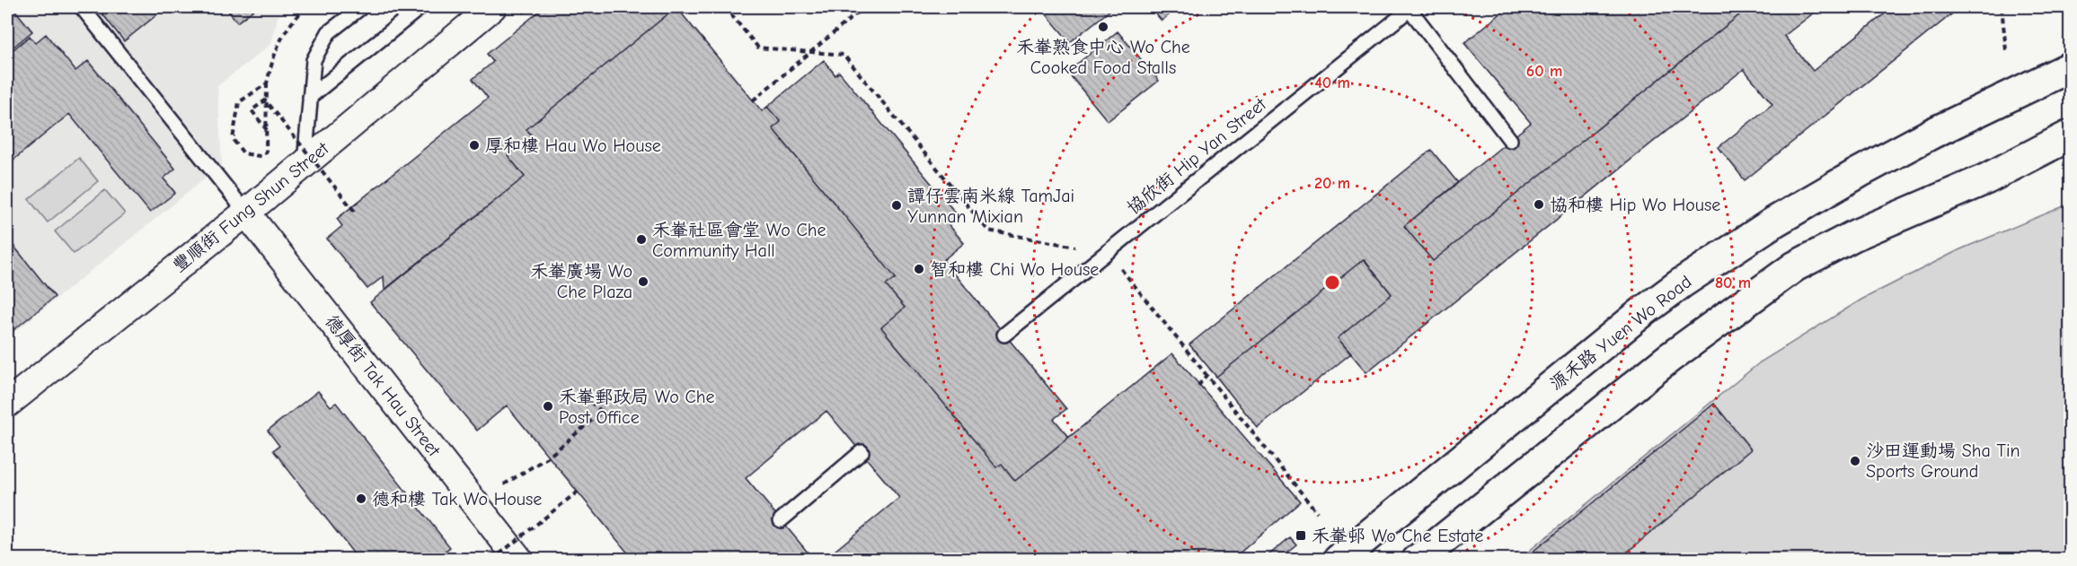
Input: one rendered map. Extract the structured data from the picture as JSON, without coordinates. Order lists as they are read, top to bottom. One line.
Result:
{"streets":{"main road":["源禾路 Yuen Wo Road"],"street":["豐順街 Fung Shun Street","德厚街 Tak Hau Street"],"lane":["協欣街 Hip Yan Street"]},"crossings":[["豐順街 Fung Shun Street","德厚街 Tak Hau Street"]],"places":{"other":["禾輋熟食中心 Wo Che Cooked Food Stalls","厚和樓 Hau Wo House","協和樓 Hip Wo House","譚仔雲南米線 TamJai Yunnan Mixian","禾輋社區會堂 Wo Che Community Hall","智和樓 Chi Wo House","禾輋廣場 Wo Che Plaza","禾輋郵政局 Wo Che Post Office","沙田運動場 Sha Tin Sports Ground","德和樓 Tak Wo House"],"transit":["禾輋邨 Wo Che Estate"]},"rings":["60 m","40 m","20 m","80 m"]}
